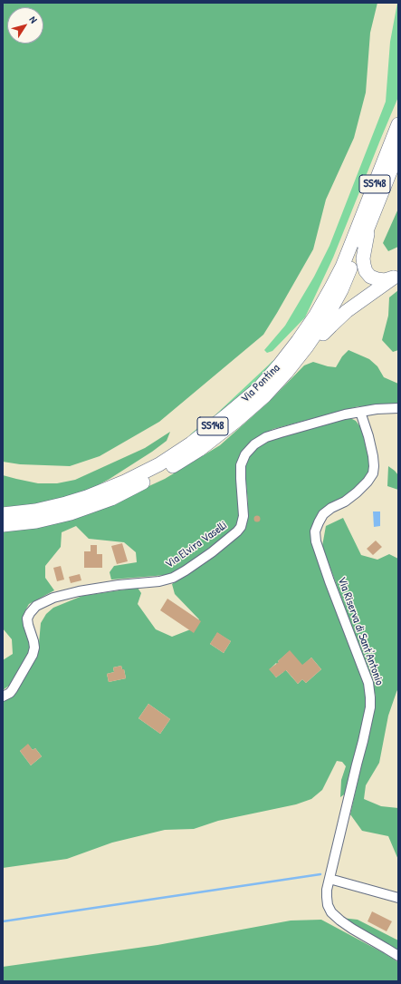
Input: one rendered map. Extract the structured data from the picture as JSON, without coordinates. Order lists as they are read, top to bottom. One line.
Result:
{"streets":{"highway":["SS148","Via Pontina"],"street":["Via Elvira Vaselli","Via Riserva di Sant'Antonio"]},"crossings":[["Via Elvira Vaselli","Via Riserva di Sant'Antonio"]],"north":"top right"}
